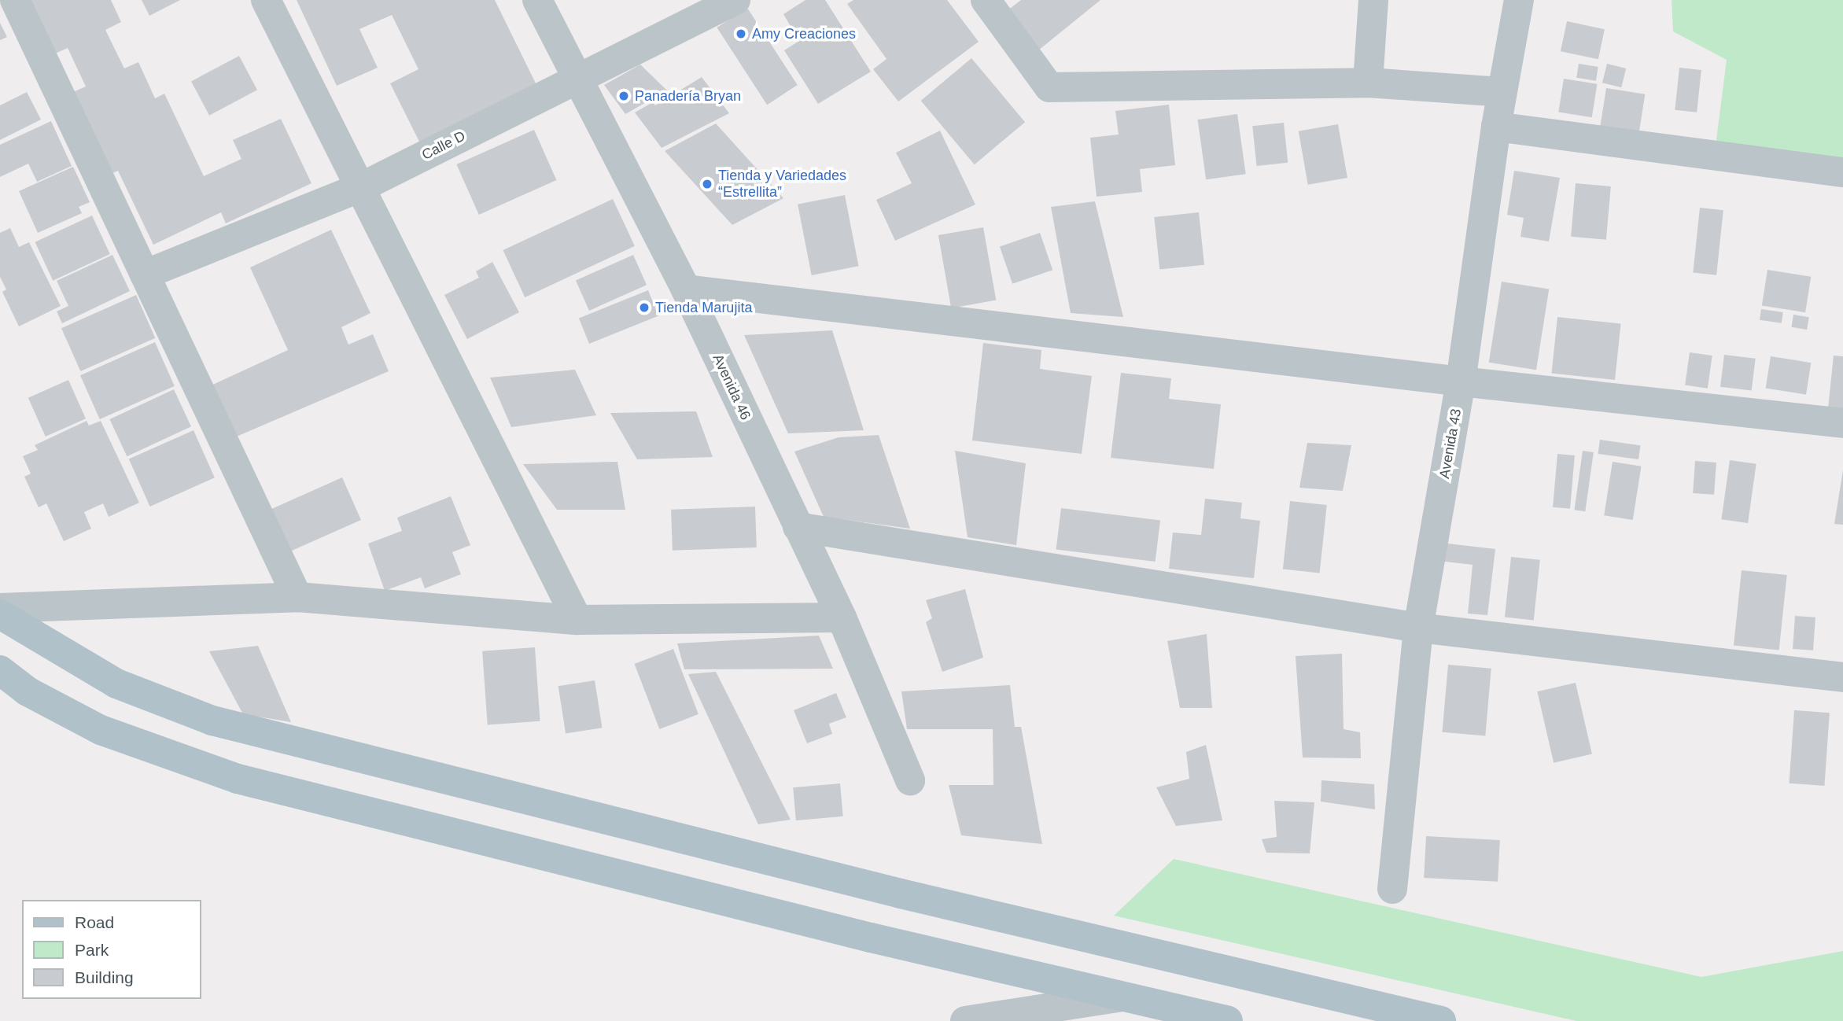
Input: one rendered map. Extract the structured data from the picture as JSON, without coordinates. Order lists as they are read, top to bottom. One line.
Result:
{"streets":{"street":["Calle D","Avenida 46","Avenida 43"]},"crossings":[["Calle D","Avenida 46"]],"places":["Amy Creaciones","Panadería Bryan","Tienda y Variedades “Estrellita”","Tienda Marujita"],"legend":["Road","Park","Building"]}
